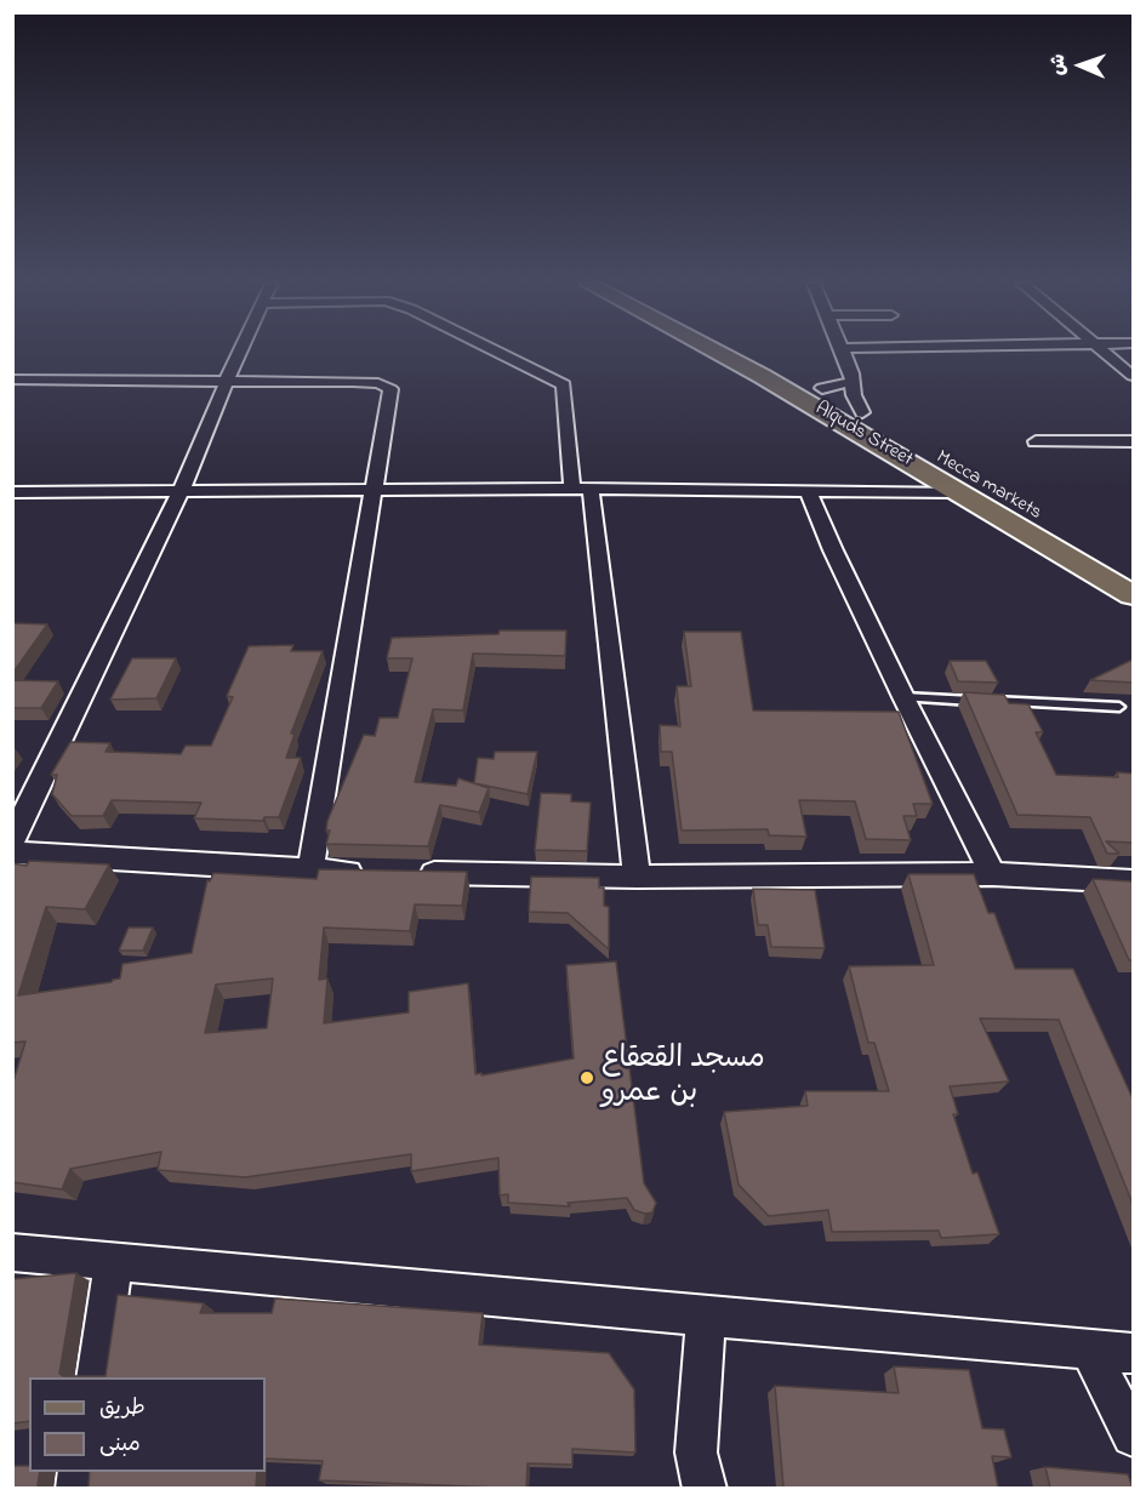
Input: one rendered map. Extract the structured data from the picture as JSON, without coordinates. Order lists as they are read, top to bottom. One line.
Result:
{"streets":{"main road":["Alquds Street","Mecca markets"]},"places":["مسجد القعقاع بن عمرو"],"legend":["طريق","مبنى"],"north":"left"}
